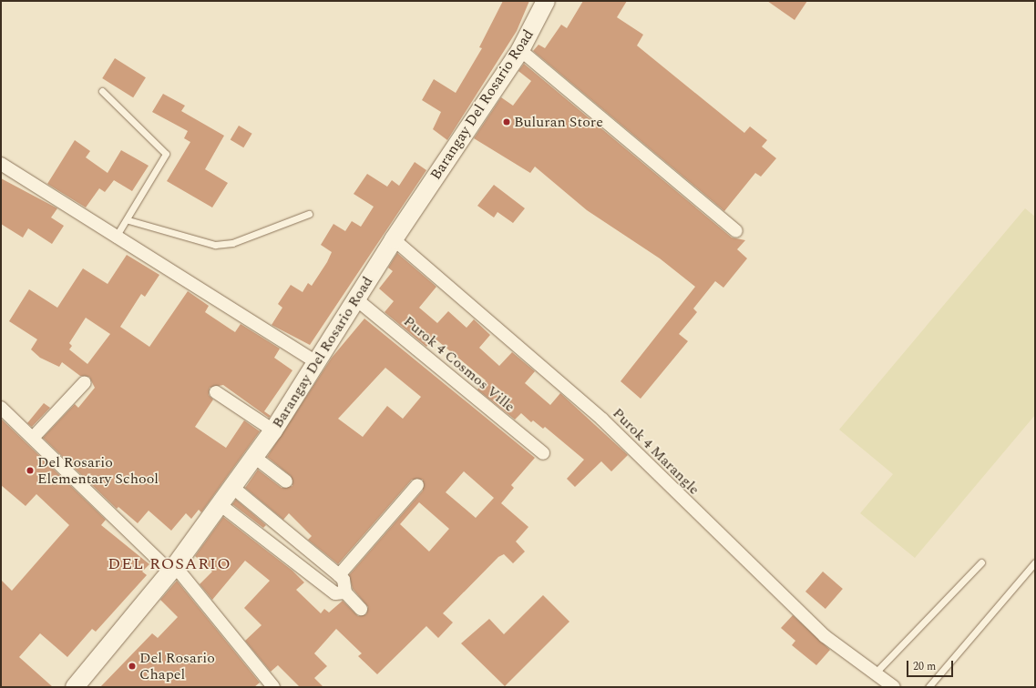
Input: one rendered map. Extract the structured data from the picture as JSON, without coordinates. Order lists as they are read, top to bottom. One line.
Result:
{"streets":{"main road":["Barangay Del Rosario Road"],"street":["Purok 4 Cosmos Ville","Purok 4 Marangle"]},"crossings":[["Barangay Del Rosario Road","Purok 4 Cosmos Ville"],["Barangay Del Rosario Road","Purok 4 Marangle"]],"districts":["DEL ROSARIO"],"places":["Buluran Store","Del Rosario Elementary School","Del Rosario Chapel"],"scale_bar":"20 m"}
